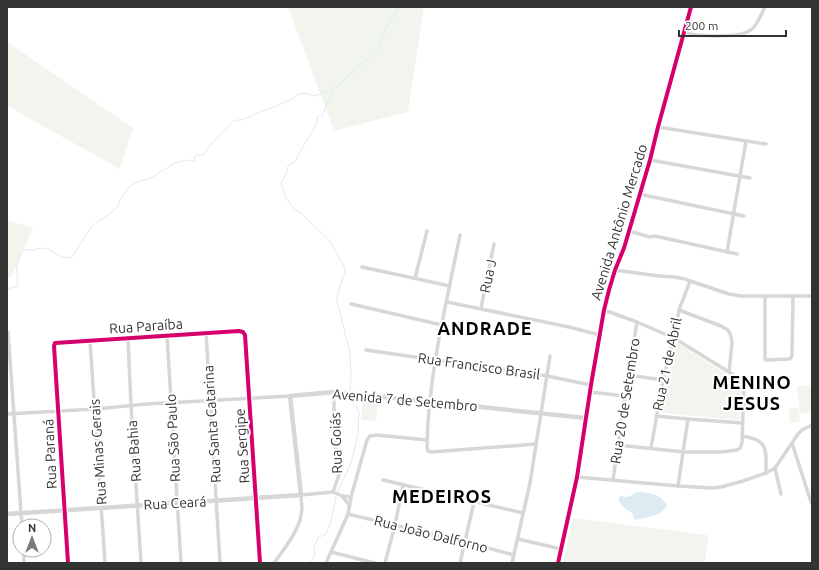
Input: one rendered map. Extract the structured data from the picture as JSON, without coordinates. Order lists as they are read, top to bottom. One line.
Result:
{"streets":{"street":["Avenida Antônio Mercado","Rua J","Rua Paraíba","Rua 21 de Abril","Rua Francisco Brasil","Avenida 7 de Setembro","Rua 20 de Setembro","Rua Santa Catarina","Rua São Paulo","Rua Goiás","Rua Sergipe","Rua Bahia","Rua Minas Gerais","Rua Paraná","Rua Ceará","Rua João Dalforno"]},"crossings":[["Avenida Antônio Mercado","Rua Francisco Brasil"],["Avenida Antônio Mercado","Avenida 7 de Setembro"],["Rua Paraíba","Rua Santa Catarina"],["Rua Paraíba","Rua São Paulo"],["Rua Paraíba","Rua Sergipe"],["Rua Paraíba","Rua Bahia"],["Rua Paraíba","Rua Minas Gerais"],["Rua Paraíba","Rua Paraná"],["Avenida 7 de Setembro","Rua Santa Catarina"],["Avenida 7 de Setembro","Rua São Paulo"],["Avenida 7 de Setembro","Rua Goiás"],["Avenida 7 de Setembro","Rua Sergipe"],["Avenida 7 de Setembro","Rua Bahia"],["Avenida 7 de Setembro","Rua Minas Gerais"],["Avenida 7 de Setembro","Rua Paraná"],["Rua Santa Catarina","Rua Ceará"],["Rua São Paulo","Rua Ceará"],["Rua Goiás","Rua Ceará"],["Rua Sergipe","Rua Ceará"],["Rua Bahia","Rua Ceará"],["Rua Minas Gerais","Rua Ceará"],["Rua Paraná","Rua Ceará"]],"districts":["ANDRADE","MENINO JESUS","MEDEIROS"],"scale_bar":"200 m","north":"top"}
